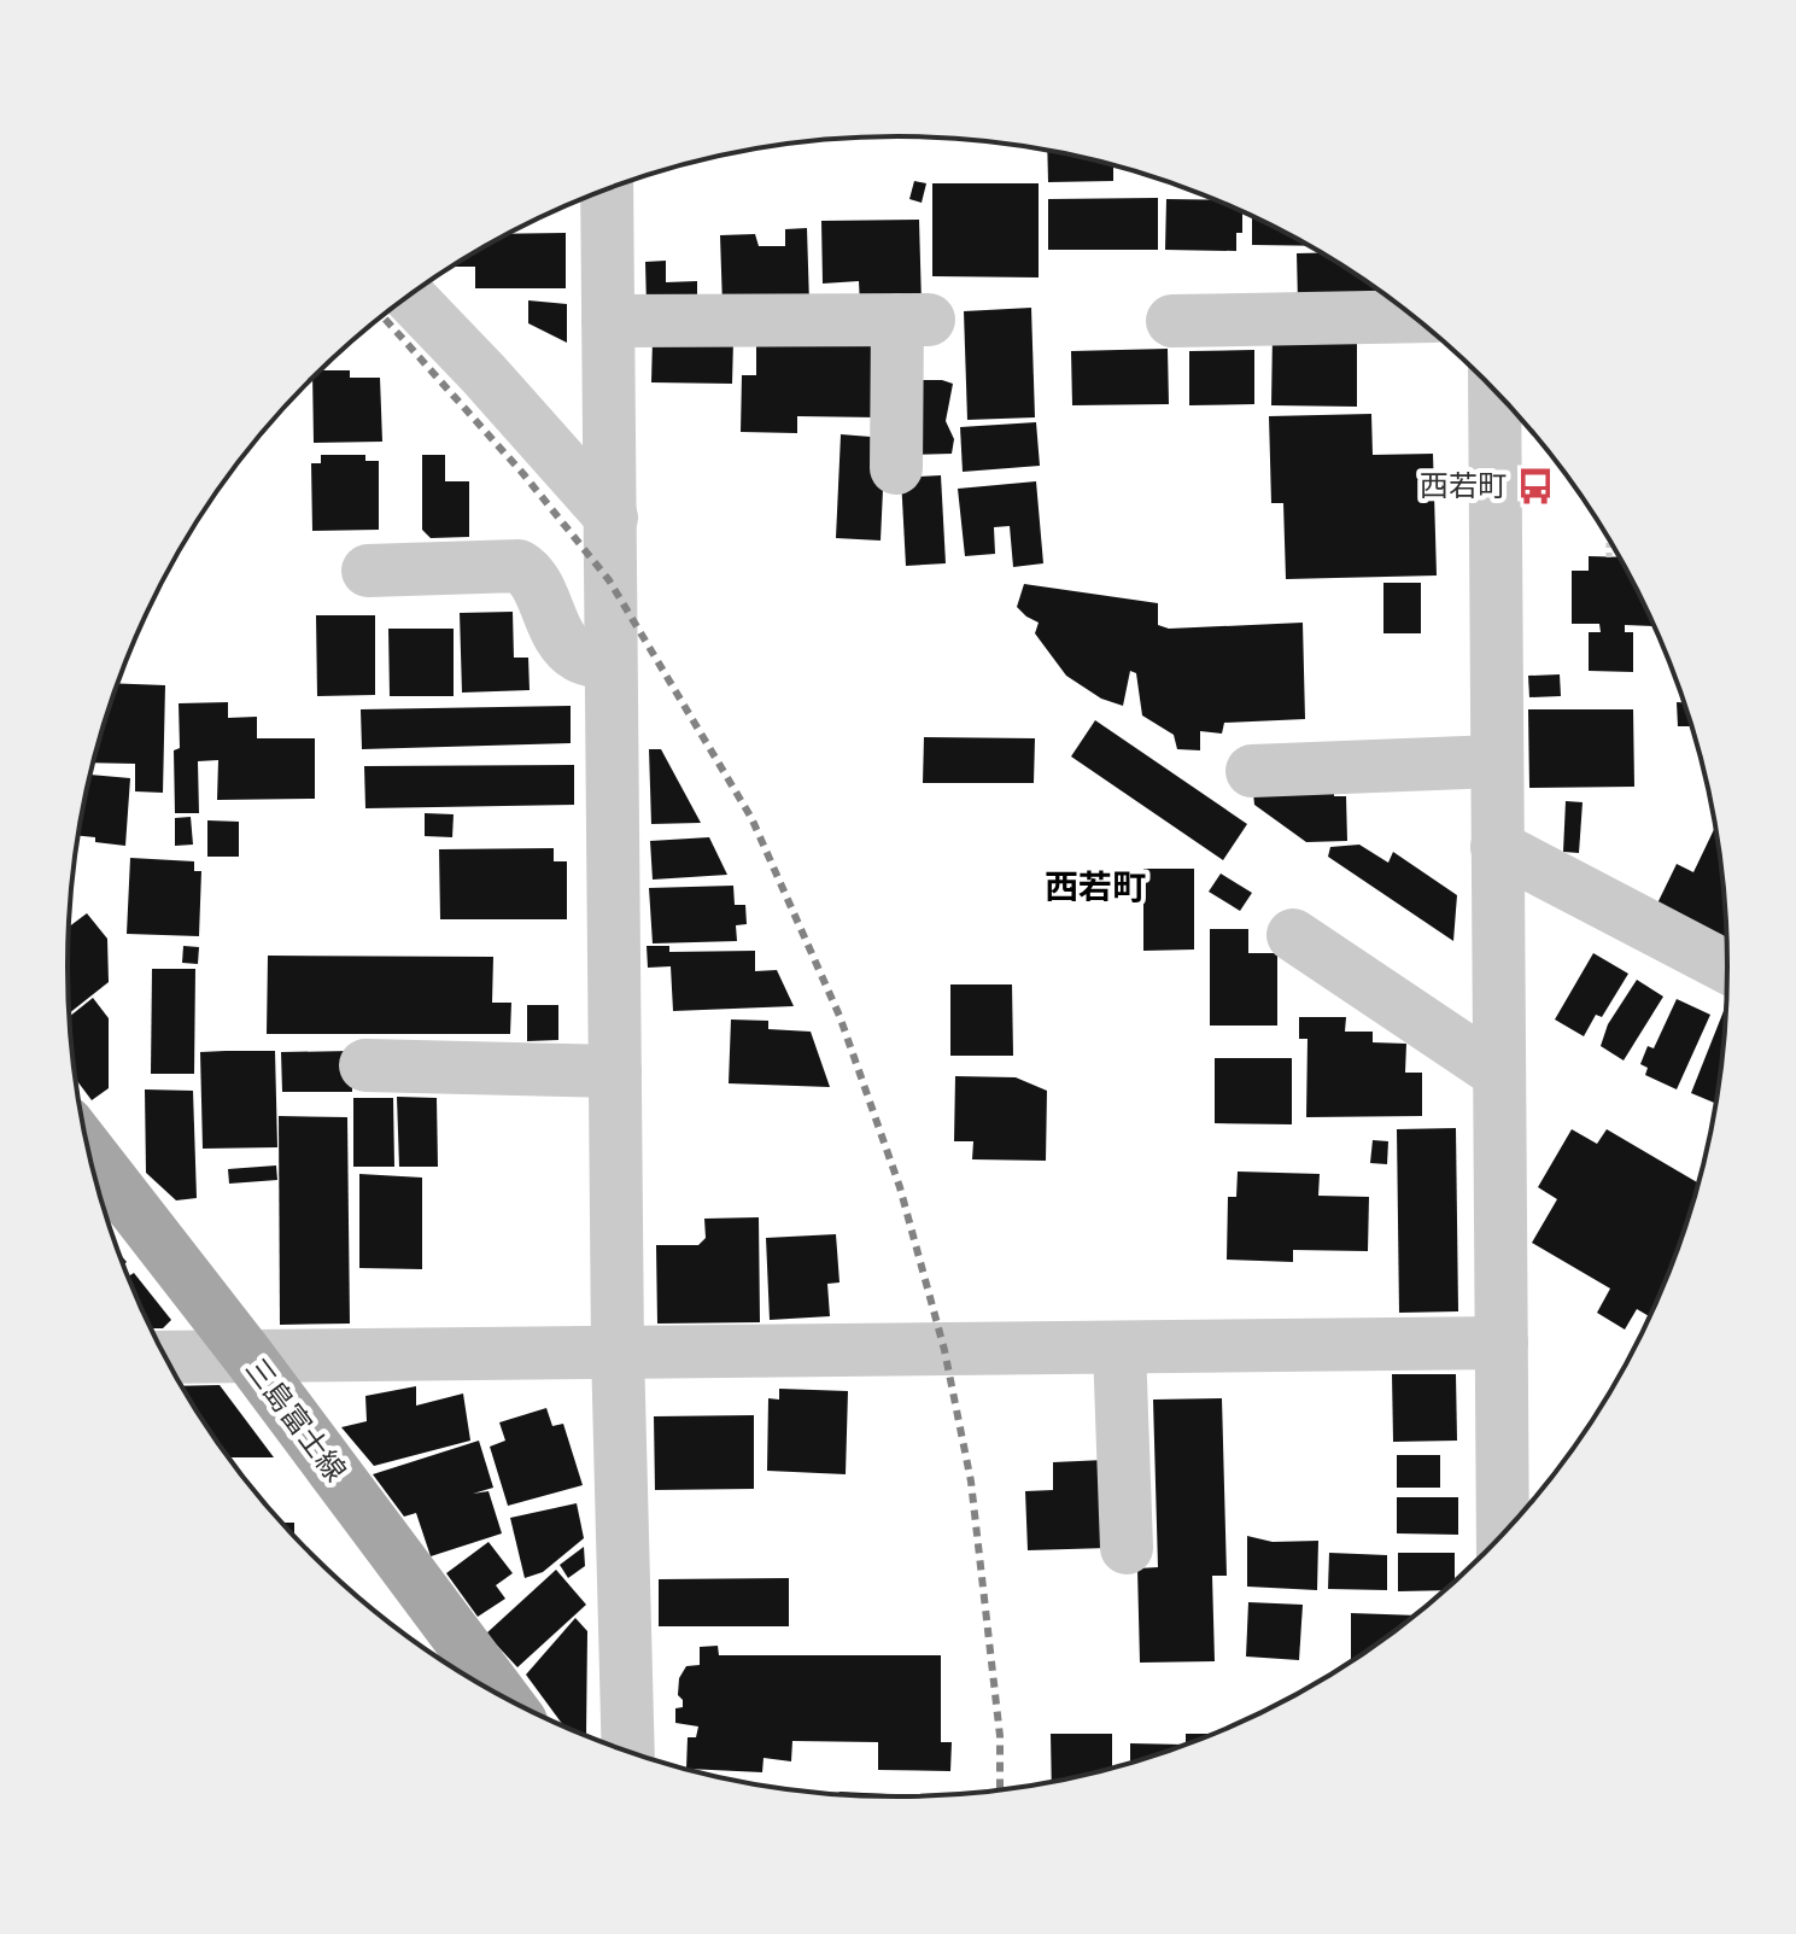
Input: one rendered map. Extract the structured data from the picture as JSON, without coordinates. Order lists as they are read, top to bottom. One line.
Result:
{"streets":{"main road":["三島富士線"]},"districts":["西若町"],"places":{"bus stop":["西若町"]}}
